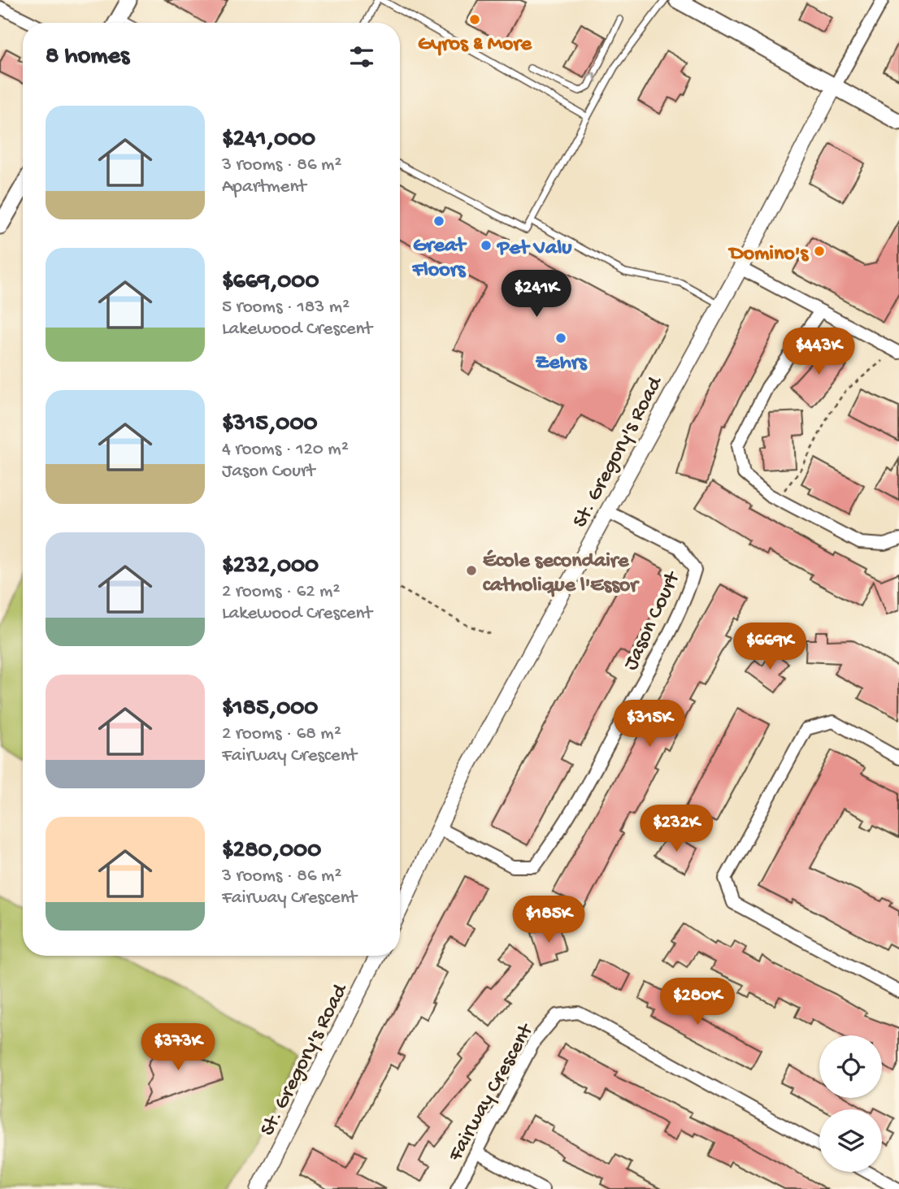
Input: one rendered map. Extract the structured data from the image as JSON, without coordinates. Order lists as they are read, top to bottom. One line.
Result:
{"streets":{"street":["St. Gregory's Road","Jason Court","Fairway Crescent"]},"crossings":[["St. Gregory's Road","Jason Court"]],"places":["Gyros & More","Great Floors","Pet Valu","Domino's","Zehrs","École secondaire catholique l'Essor"],"page":{"heading":"8 homes","list":[{"name":"$241,000","note":"3 rooms · 86 m² · Apartment"},{"name":"$669,000","note":"5 rooms · 183 m² · Lakewood Crescent"},{"name":"$315,000","note":"4 rooms · 120 m² · Jason Court"},{"name":"$232,000","note":"2 rooms · 62 m² · Lakewood Crescent"},{"name":"$185,000","note":"2 rooms · 68 m² · Fairway Crescent"},{"name":"$280,000","note":"3 rooms · 86 m² · Fairway Crescent"}],"price":["$241K","$443K","$669K","$315K","$232K","$185K","$280K","$373K"]}}
